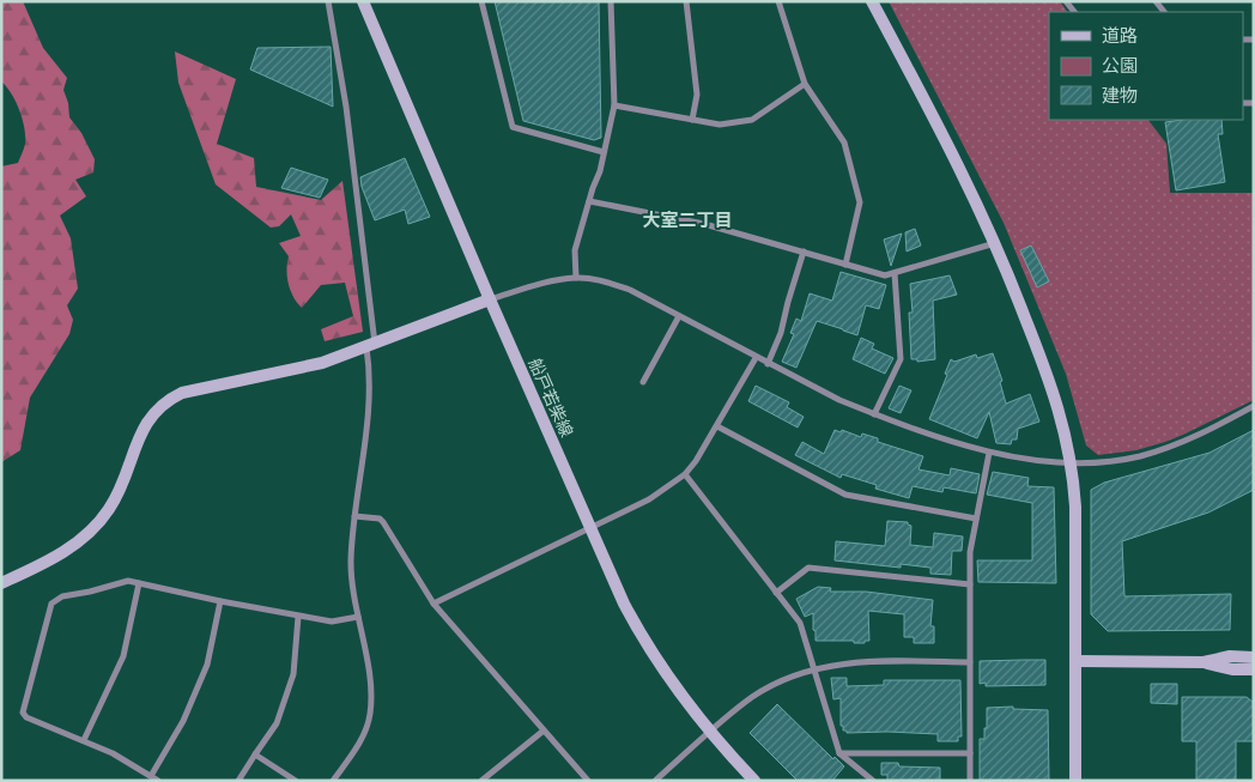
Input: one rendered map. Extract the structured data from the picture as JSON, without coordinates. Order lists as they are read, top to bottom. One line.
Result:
{"streets":{"street":["船戸若柴線"]},"districts":["大室二丁目"],"legend":["道路","公園","建物"]}
